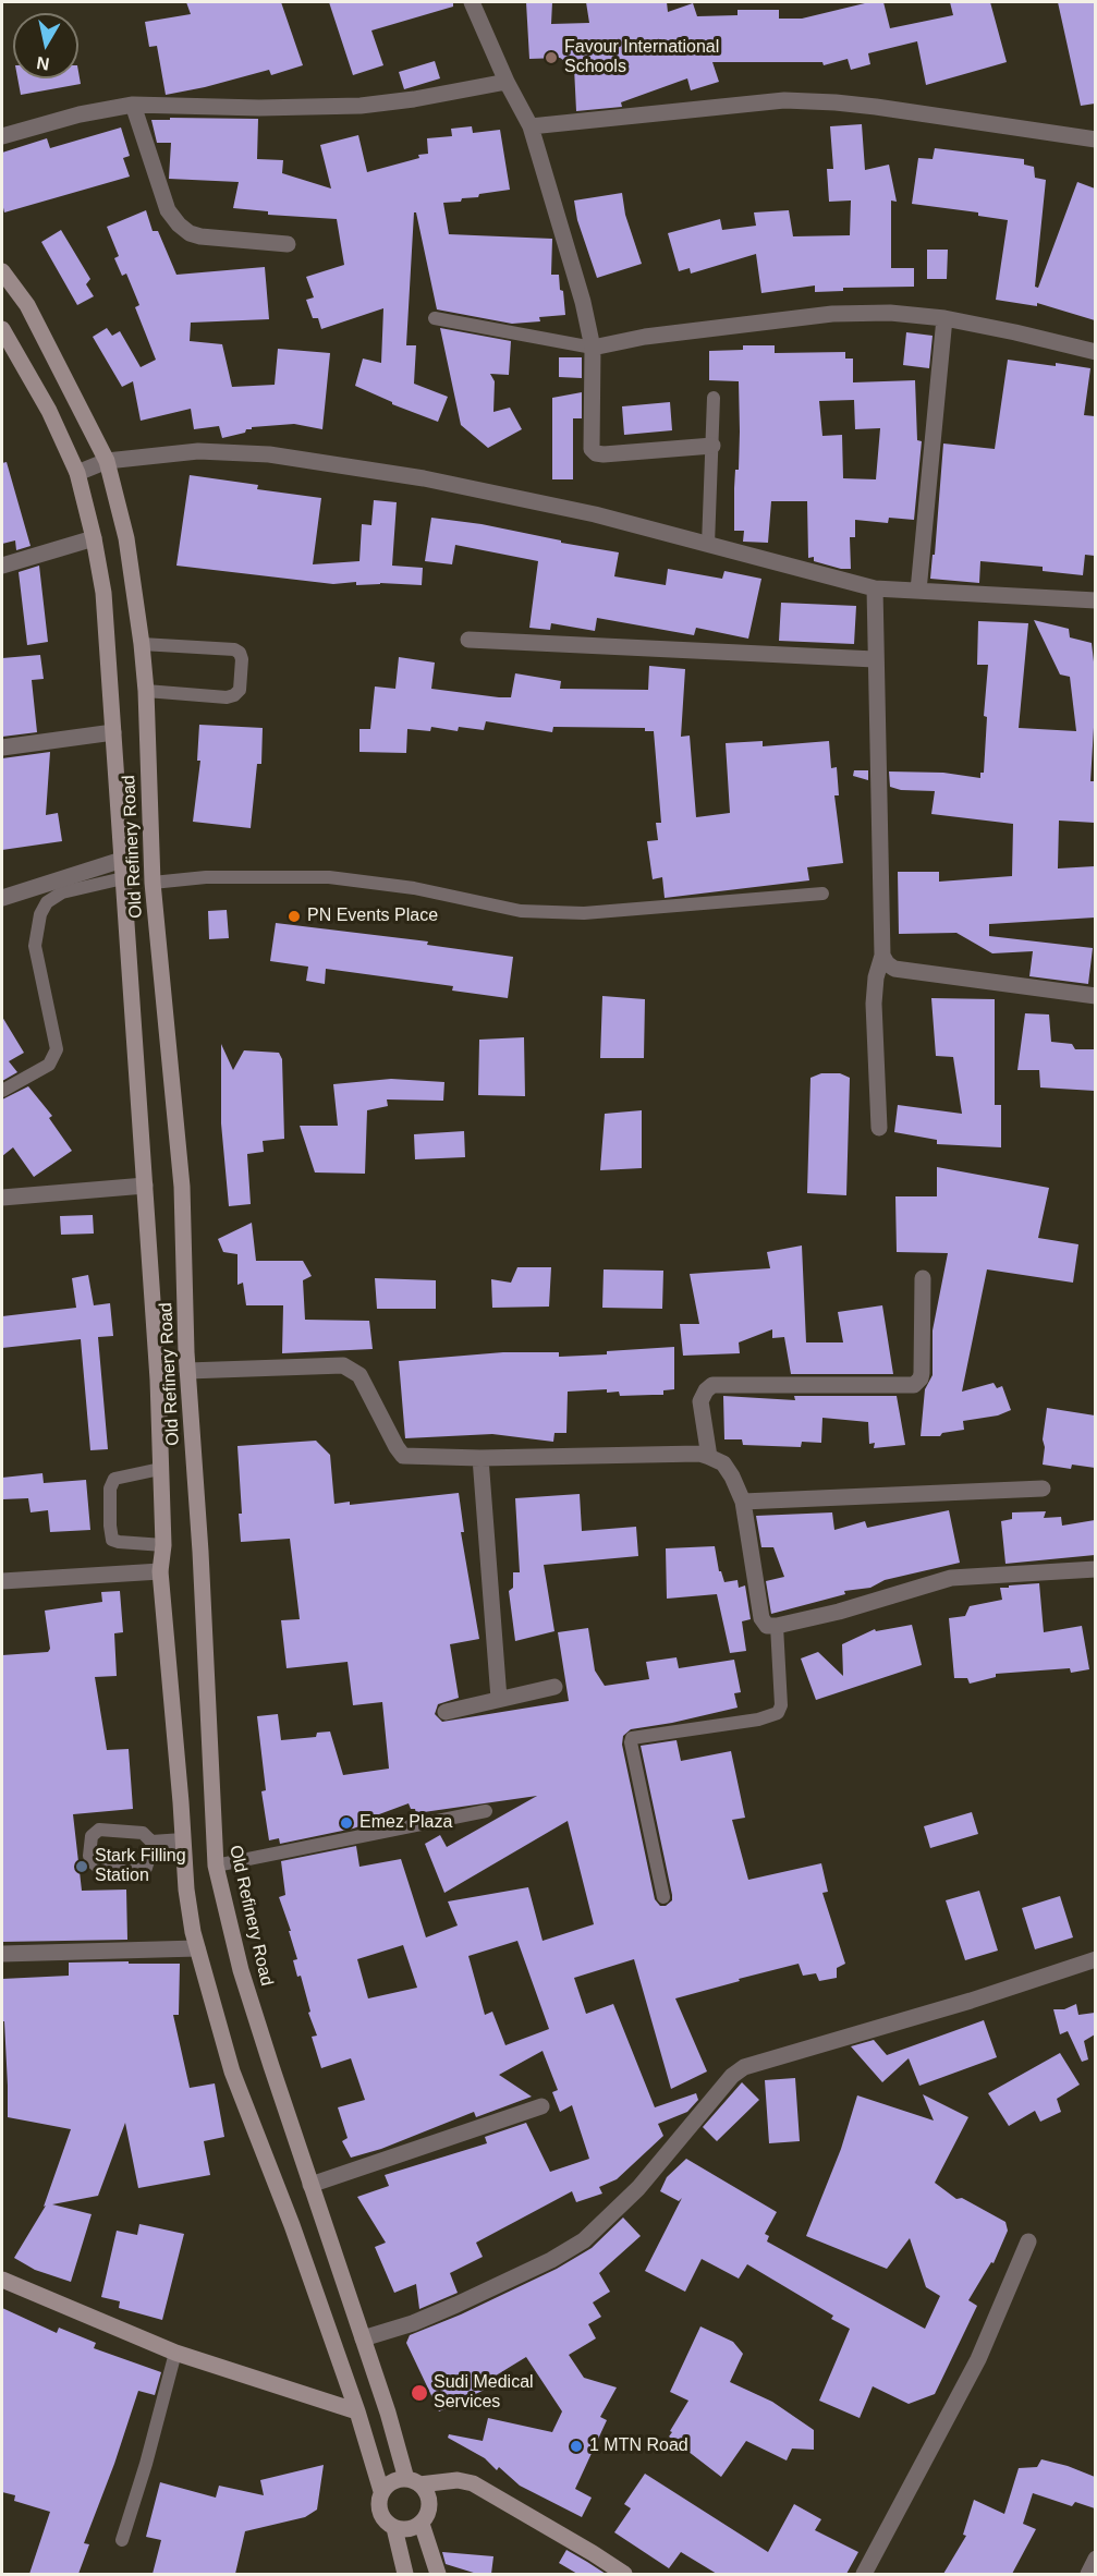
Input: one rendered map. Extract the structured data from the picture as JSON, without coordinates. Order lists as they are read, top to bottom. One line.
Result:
{"streets":{"main road":["Old Refinery Road"]},"places":["Favour International Schools","PN Events Place","Emez Plaza","Stark Filling Station","Sudi Medical Services","1 MTN Road"],"north":"bottom"}
